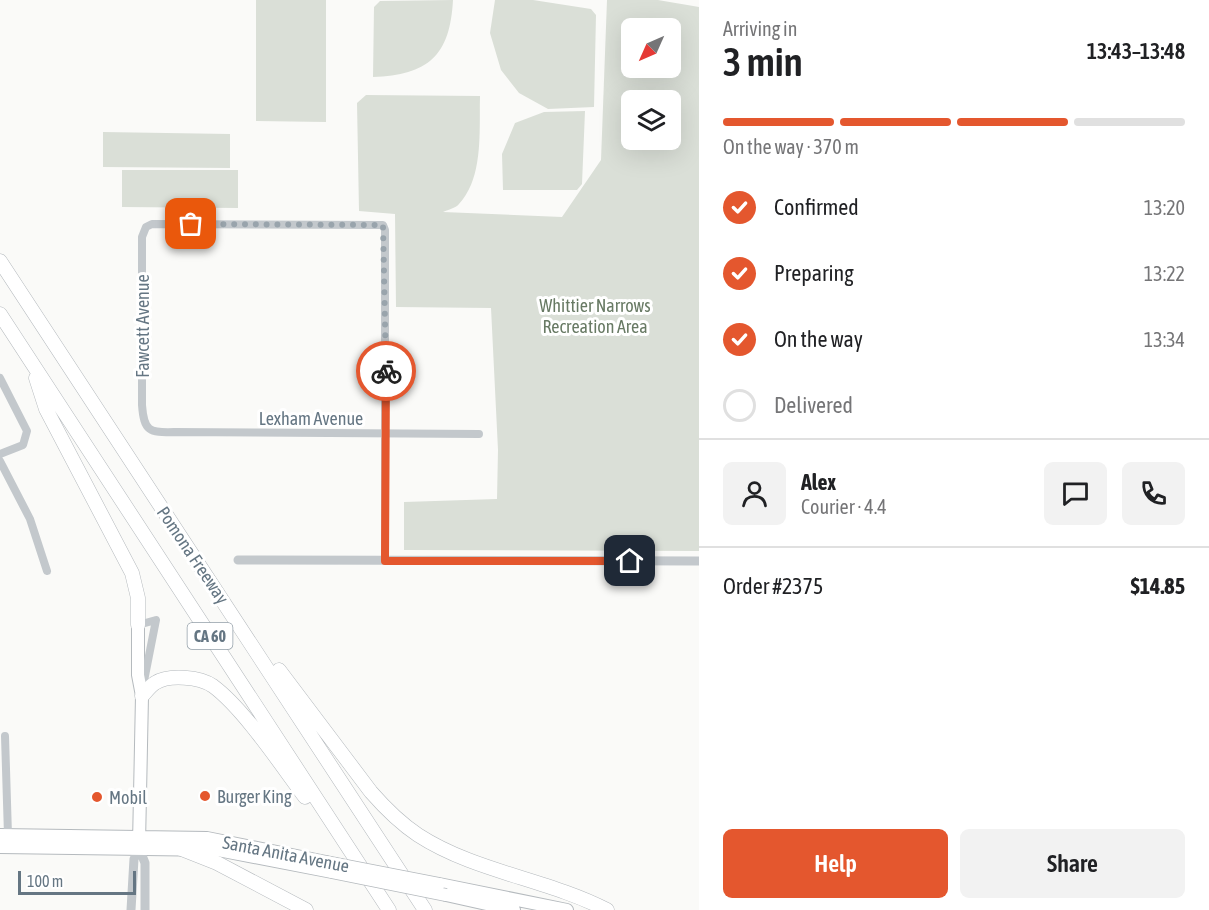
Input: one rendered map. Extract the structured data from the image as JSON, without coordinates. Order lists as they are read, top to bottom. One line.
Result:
{"streets":{"highway":["Pomona Freeway","CA 60"],"main road":["Santa Anita Avenue"],"street":["Fawcett Avenue","Lexham Avenue"]},"crossings":[["Fawcett Avenue","Lexham Avenue"]],"parks":["Whittier Narrows Recreation Area"],"places":["Burger King","Mobil"],"scale_bar":"100 m","north":"bottom left","page":{"heading":["3 min","Arriving in","13:43–13:48"],"panel":["Alex","Courier · 4.4","Order #2375","$14.85"],"bar":"On the way · 370 m","list":[["Confirmed","13:20"],["Preparing","13:22"],["On the way","13:34"],"Delivered"],"buttons":["Help","Share"],"scale":"100 m"}}
